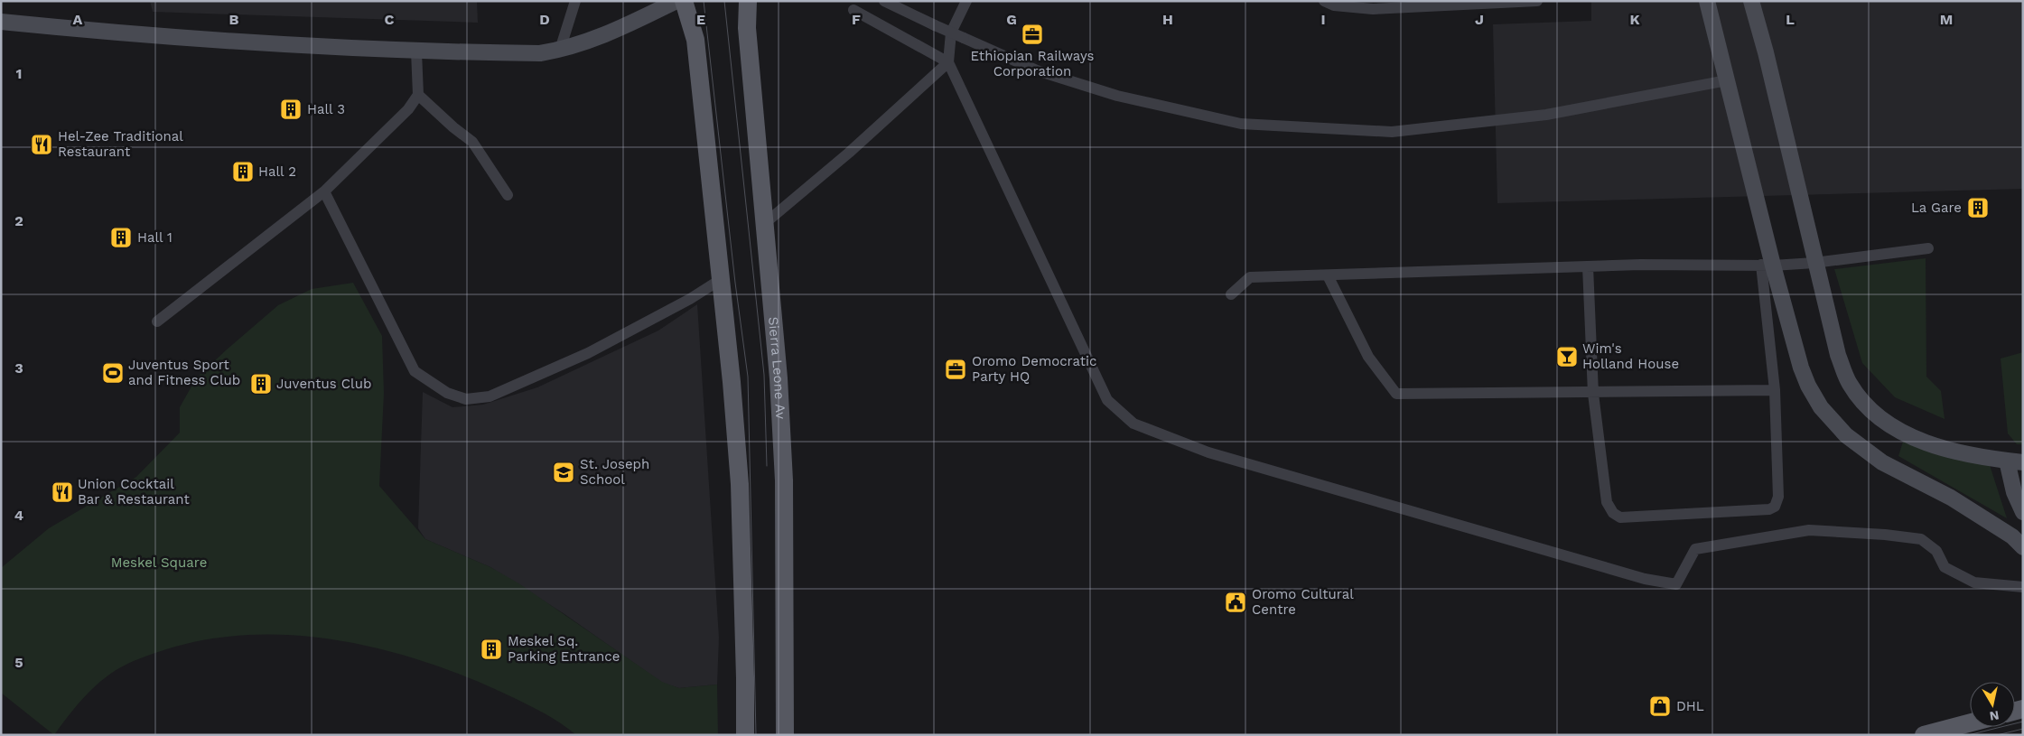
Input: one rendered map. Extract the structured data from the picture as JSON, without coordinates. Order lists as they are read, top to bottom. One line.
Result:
{"streets":{"main road":["Sierra Leone Av"]},"parks":["Meskel Square"],"places":{"office":["Ethiopian Railways Corporation","Oromo Democratic Party HQ"],"building":["Hall 3","Hall 2","La Gare","Hall 1","Juventus Club","Meskel Sq. Parking Entrance"],"restaurant":["Hel-Zee Traditional Restaurant","Union Cocktail Bar & Restaurant"],"bar":["Wim's Holland House"],"sports":["Juventus Sport and Fitness Club"],"school or university":["St. Joseph School"],"public building":["Oromo Cultural Centre"],"shop":["DHL"]},"north":"bottom","grid":{"columns":["A","B","C","D","E","F","G","H","I","J","K","L","M"],"rows":["1","2","3","4","5"]}}
